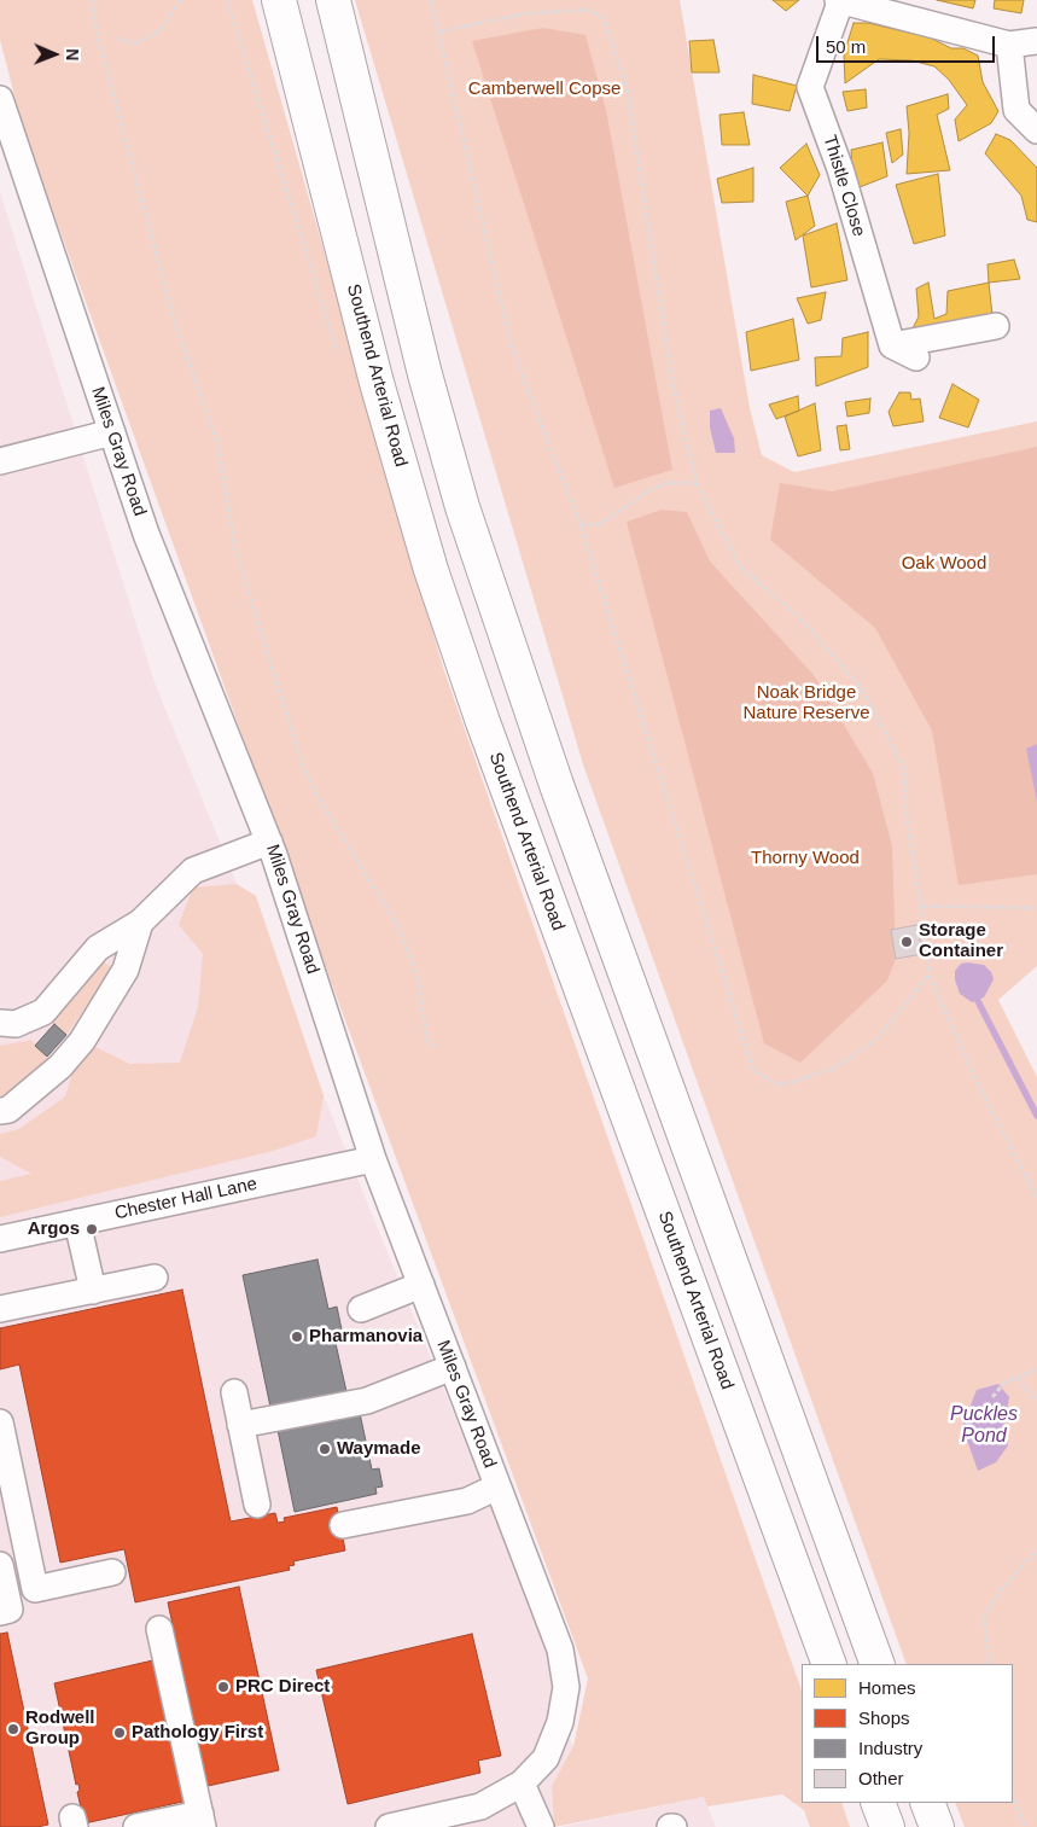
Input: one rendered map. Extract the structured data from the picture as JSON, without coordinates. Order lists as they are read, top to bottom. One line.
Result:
{"streets":{"highway":["Southend Arterial Road"],"street":["Thistle Close","Miles Gray Road","Chester Hall Lane"]},"crossings":[["Miles Gray Road","Chester Hall Lane"]],"water":["Puckles Pond"],"parks":["Camberwell Copse","Oak Wood","Noak Bridge Nature Reserve","Thorny Wood"],"places":["Storage Container","Argos","Pharmanovia","Waymade","PRC Direct","Rodwell Group","Pathology First"],"legend":["Homes","Shops","Industry","Other"],"scale_bar":"50 m","north":"right"}
